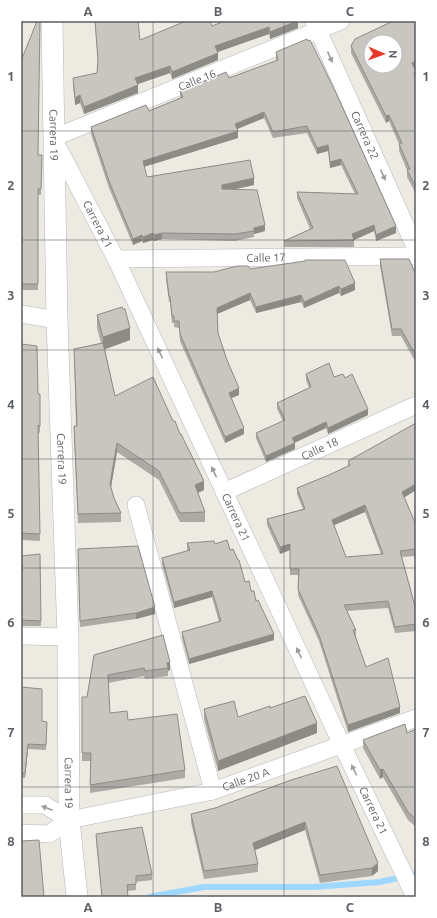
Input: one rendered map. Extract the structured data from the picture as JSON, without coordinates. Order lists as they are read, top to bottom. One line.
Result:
{"streets":{"street":["Calle 16","Carrera 19","Carrera 22","Carrera 21","Calle 17","Calle 18","Calle 20 A"]},"crossings":[["Calle 16","Carrera 19"],["Calle 16","Carrera 22"],["Calle 16","Carrera 21"],["Carrera 19","Carrera 21"],["Carrera 19","Calle 20 A"],["Carrera 21","Calle 17"],["Carrera 21","Calle 18"],["Carrera 21","Calle 20 A"]],"one_way":["Carrera 22"],"north":"right","grid":{"columns":["A","B","C"],"rows":["1","2","3","4","5","6","7","8"]}}
